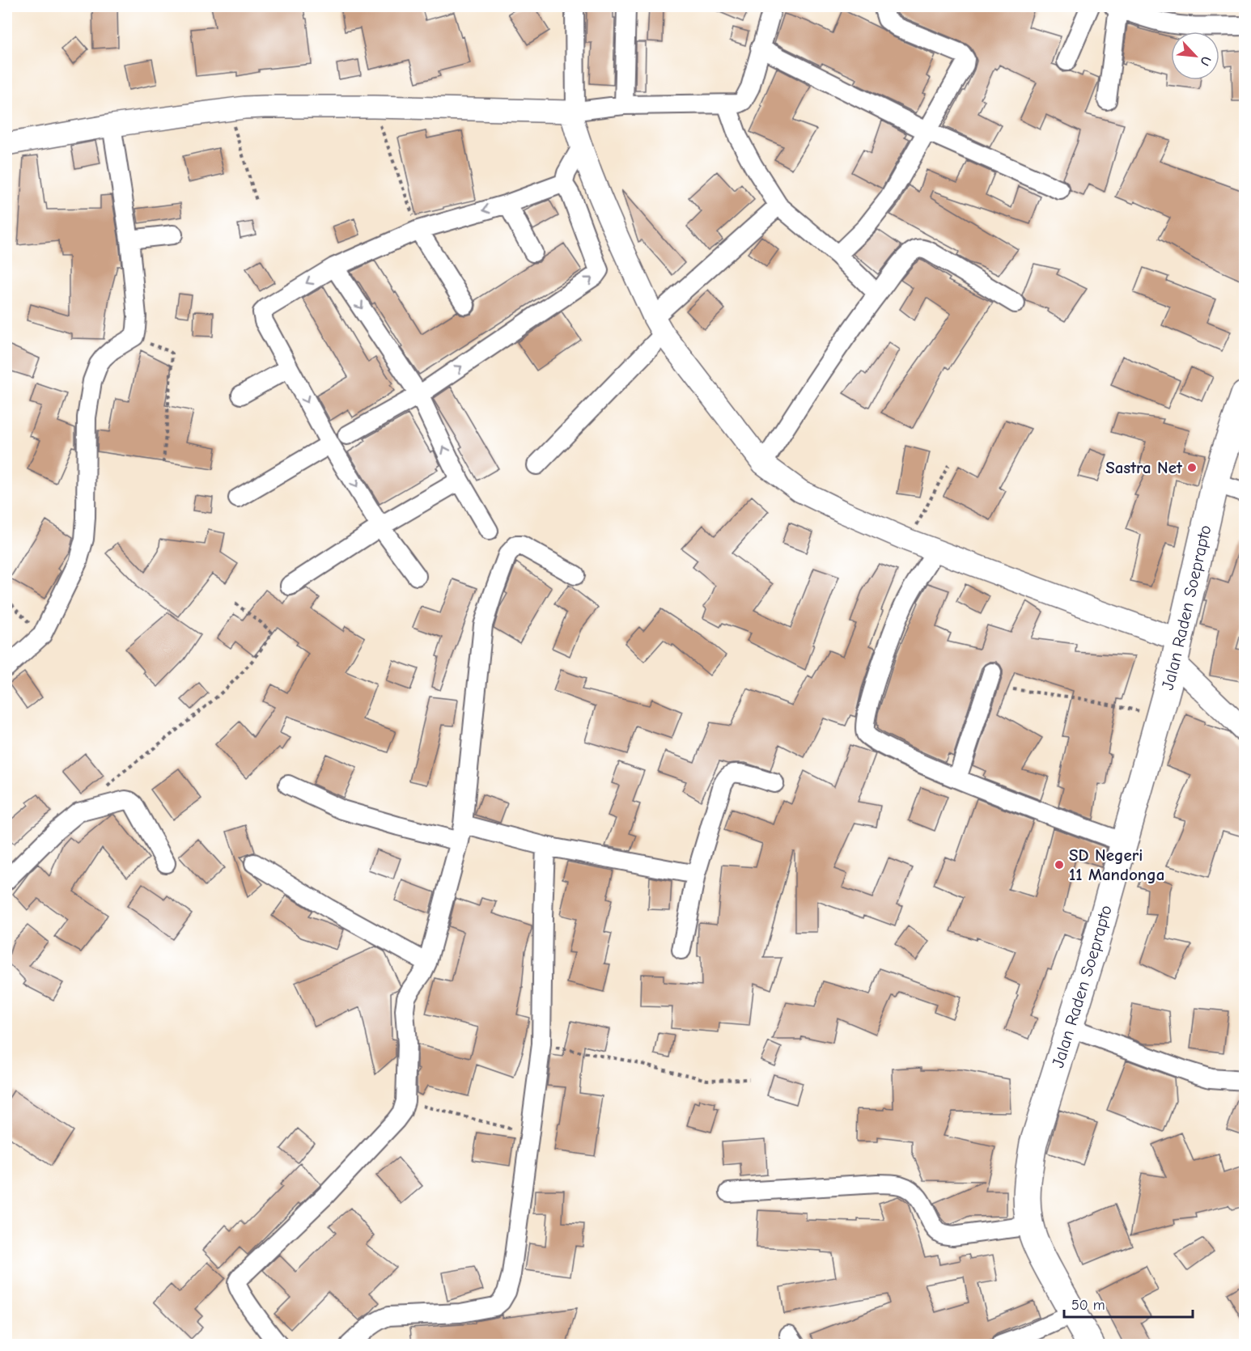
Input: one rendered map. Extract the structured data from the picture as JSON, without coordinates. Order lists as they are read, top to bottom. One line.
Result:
{"streets":{"highway":["Jalan Raden Soeprapto"]},"places":["Sastra Net","SD Negeri 11 Mandonga"],"scale_bar":"50 m","north":"bottom right"}
